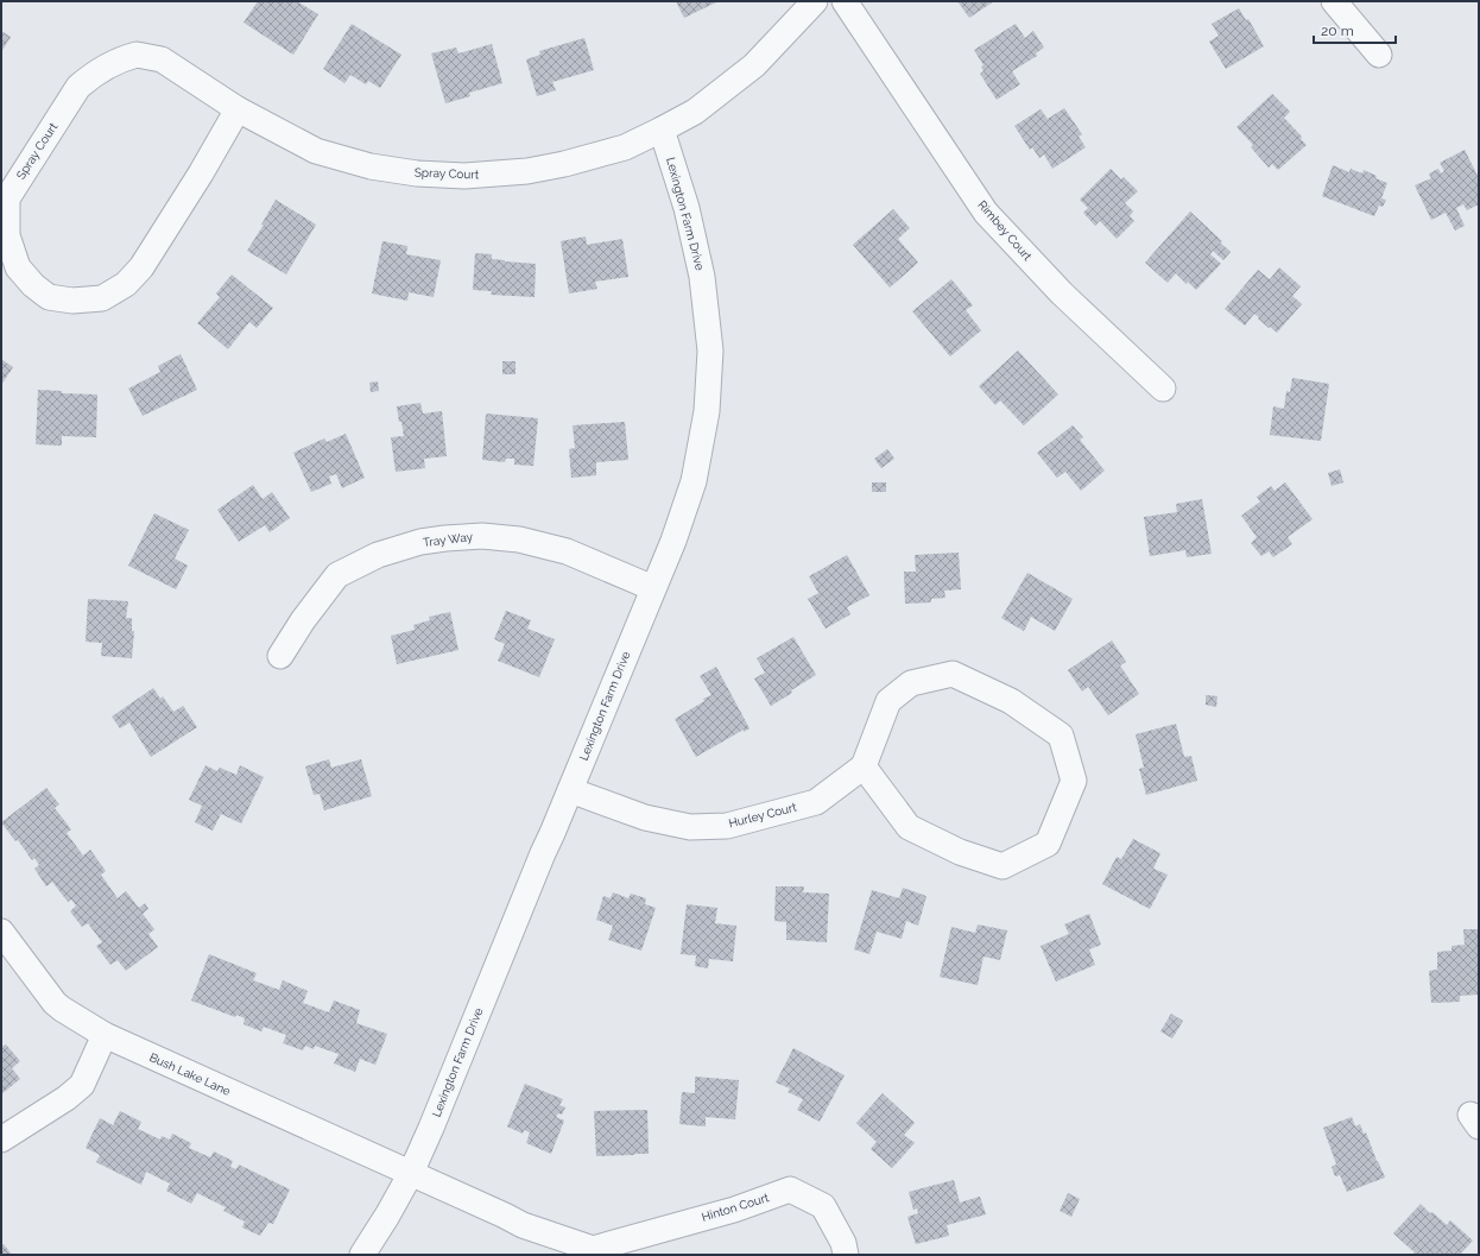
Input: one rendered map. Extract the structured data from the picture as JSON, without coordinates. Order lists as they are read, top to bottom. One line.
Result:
{"streets":{"street":["Spray Court","Lexington Farm Drive","Rimbey Court","Tray Way","Hurley Court","Bush Lake Lane","Hinton Court"]},"crossings":[["Spray Court","Lexington Farm Drive"],["Lexington Farm Drive","Tray Way"],["Lexington Farm Drive","Hurley Court"],["Lexington Farm Drive","Bush Lake Lane"],["Lexington Farm Drive","Hinton Court"],["Bush Lake Lane","Hinton Court"]],"scale_bar":"20 m"}
